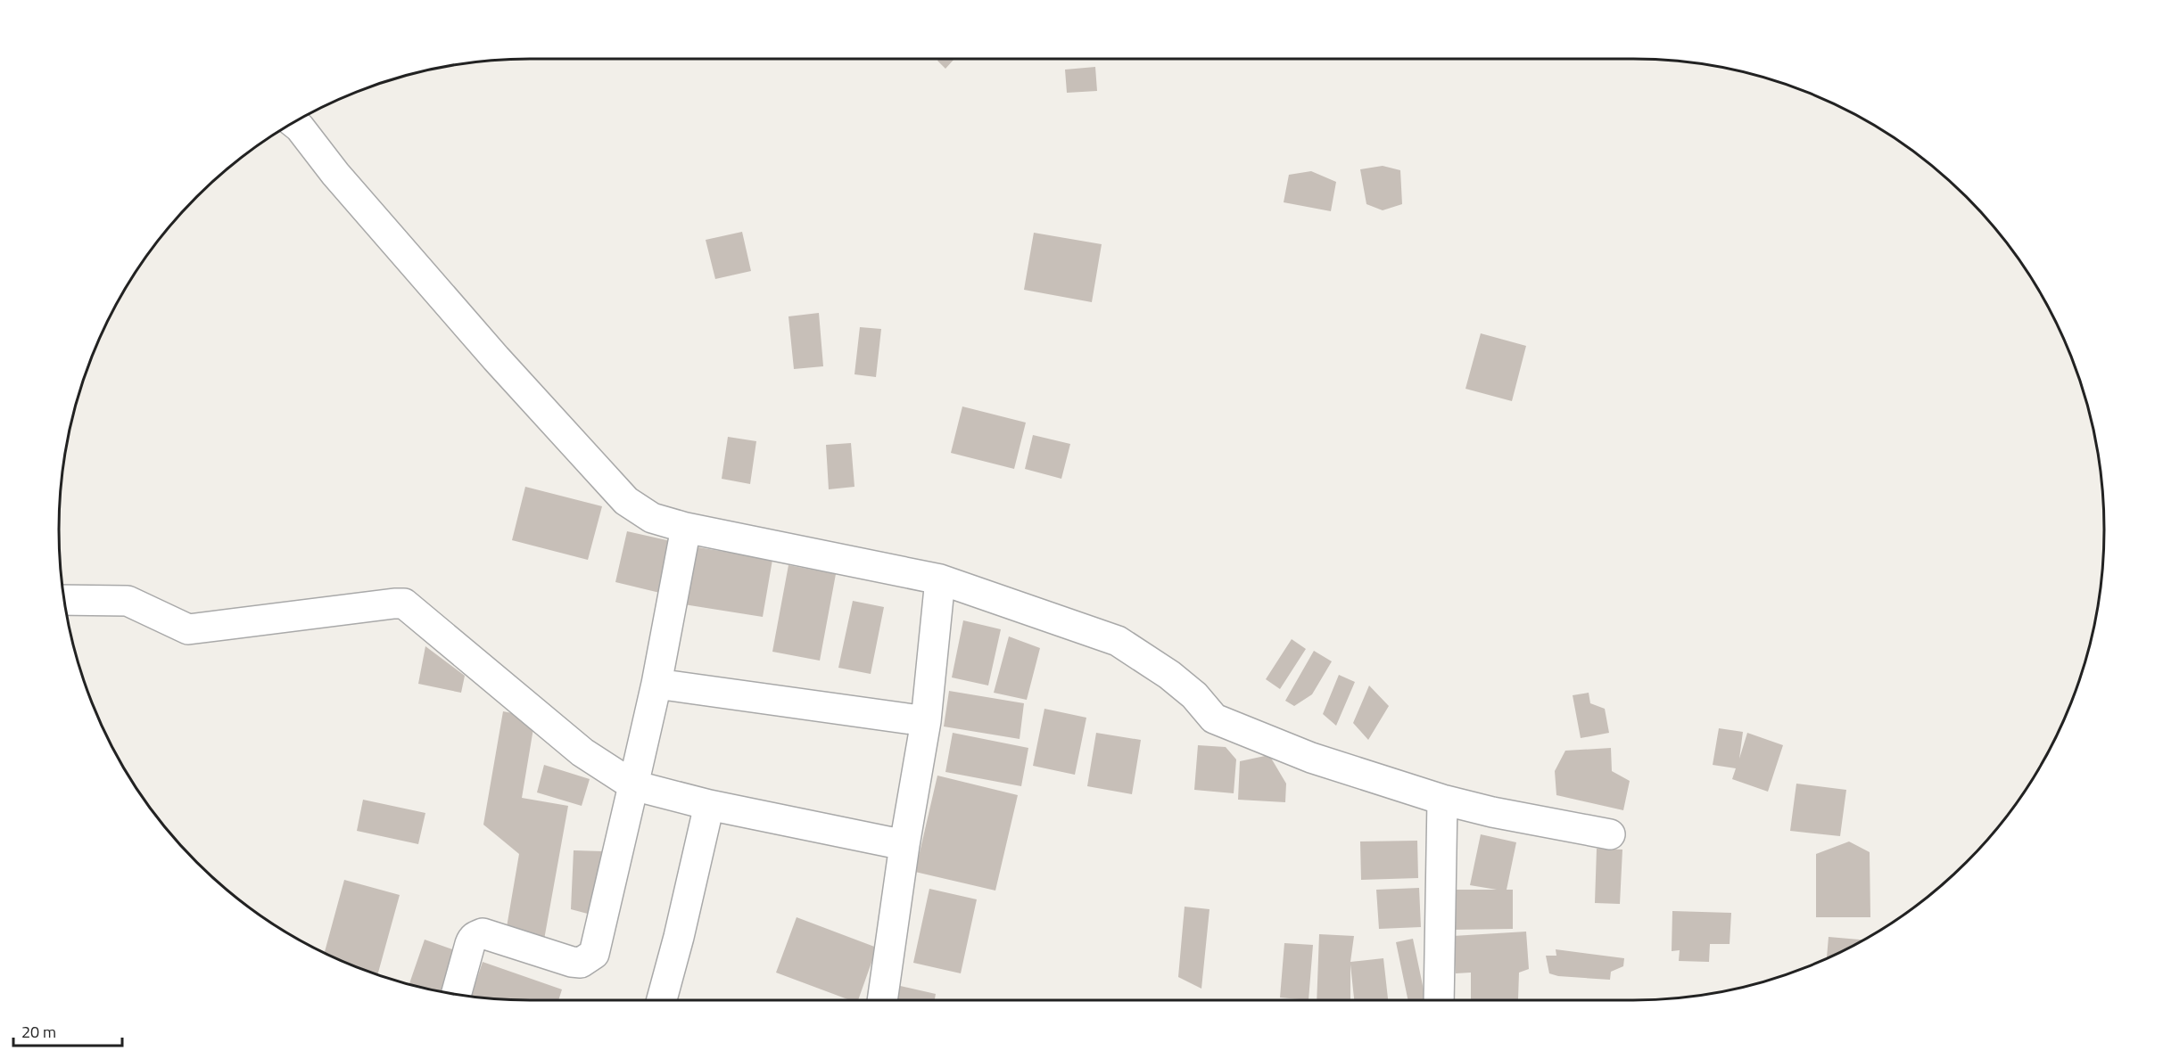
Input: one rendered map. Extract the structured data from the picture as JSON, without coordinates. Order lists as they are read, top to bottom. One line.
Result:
{"scale_bar":"20 m"}
